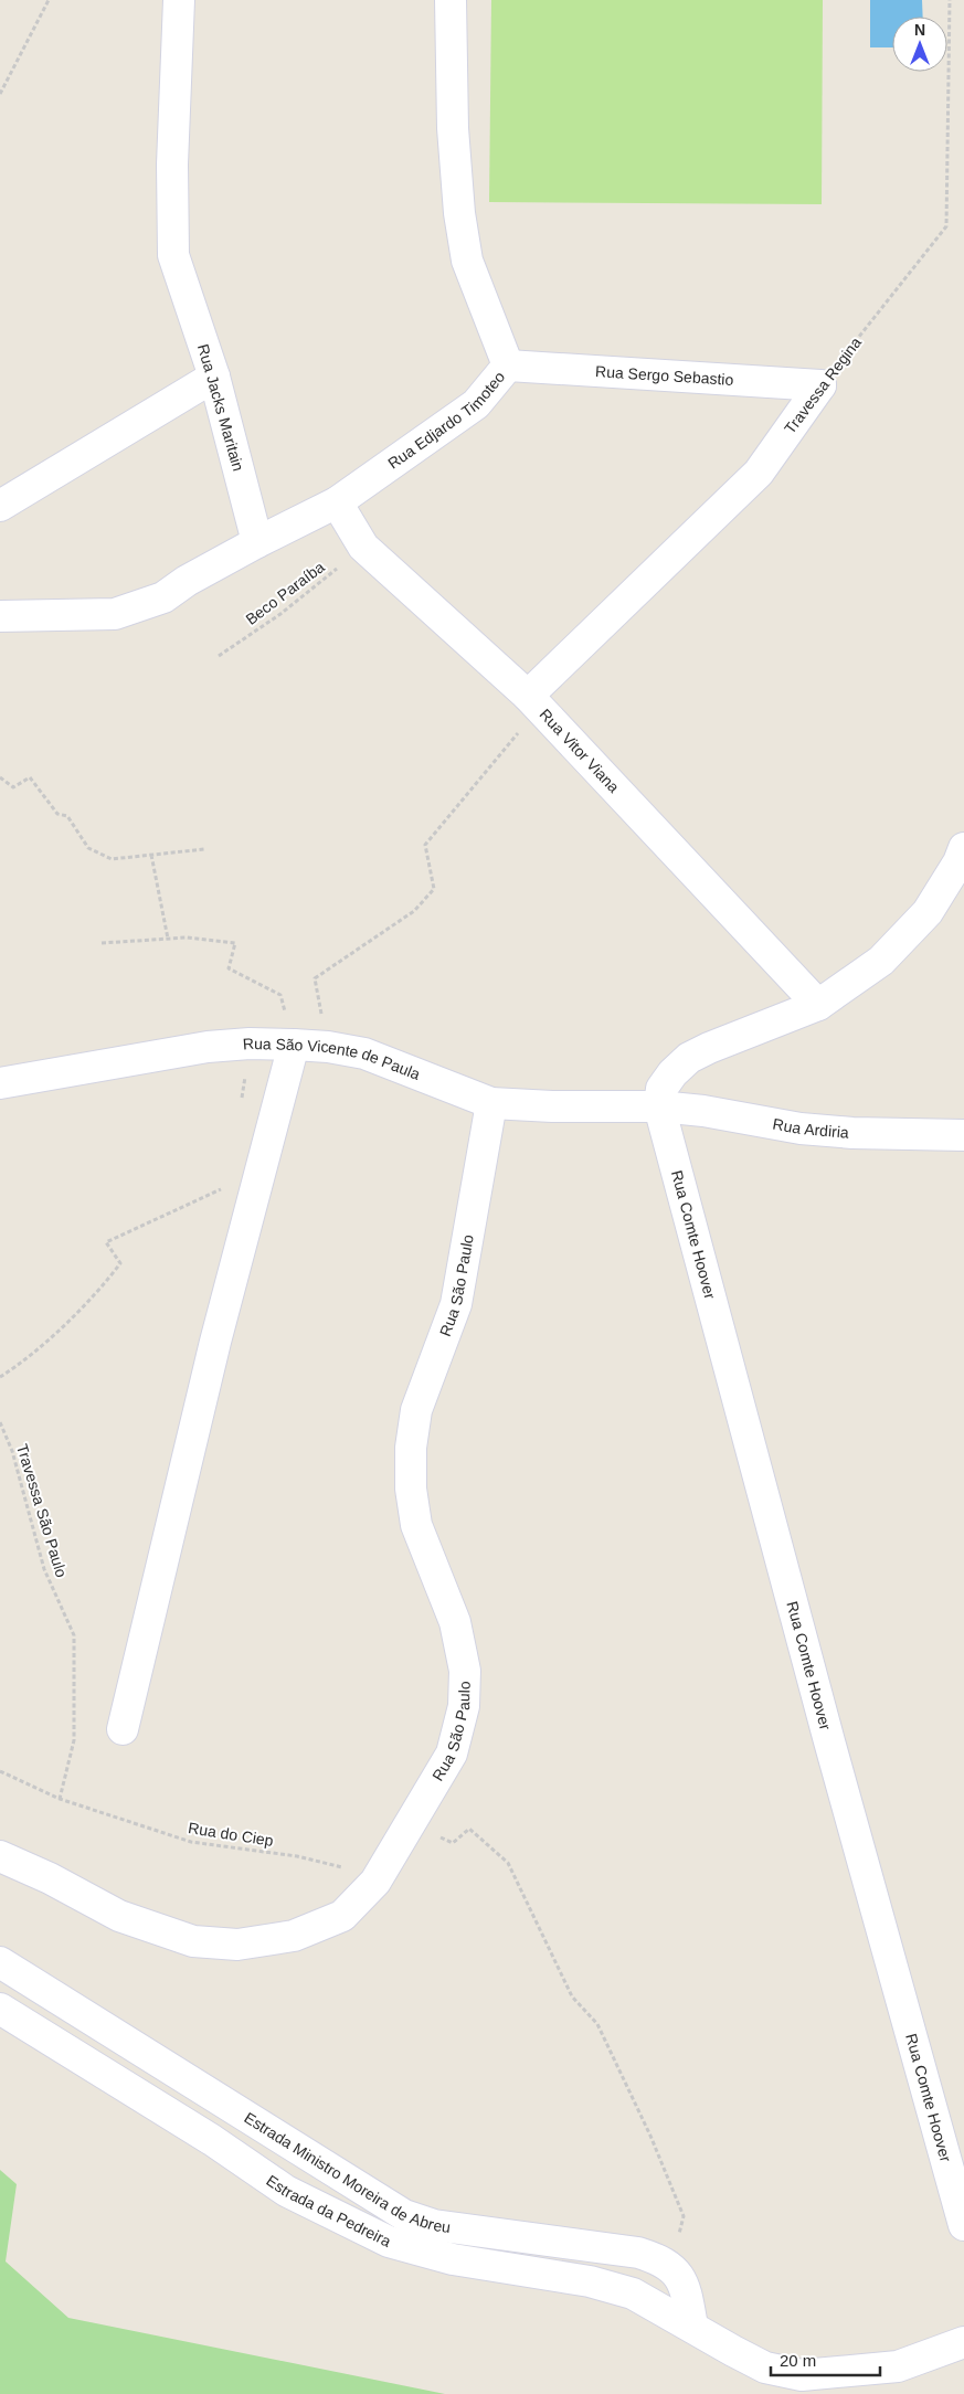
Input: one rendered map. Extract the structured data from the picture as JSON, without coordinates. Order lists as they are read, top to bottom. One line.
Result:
{"streets":{"street":["Rua Sergo Sebastio","Travessa Regina","Rua Jacks Maritain","Rua Edjardo Timoteo","Rua Vitor Viana","Rua São Vicente de Paula","Rua Ardiria","Rua Comte Hoover","Rua São Paulo","Estrada Ministro Moreira de Abreu","Estrada da Pedreira"],"path":["Beco Paraíba","Travessa São Paulo","Rua do Ciep"]},"crossings":[["Rua Sergo Sebastio","Travessa Regina"],["Rua Sergo Sebastio","Rua Edjardo Timoteo"],["Travessa Regina","Rua Vitor Viana"],["Rua Jacks Maritain","Rua Edjardo Timoteo"],["Rua Edjardo Timoteo","Rua Vitor Viana"],["Beco Paraíba","Rua Vitor Viana"],["Rua São Vicente de Paula","Rua Ardiria"],["Rua São Vicente de Paula","Rua Comte Hoover"],["Rua São Vicente de Paula","Rua São Paulo"],["Rua Ardiria","Rua Comte Hoover"],["Travessa São Paulo","Rua do Ciep"]],"scale_bar":"20 m","north":"top"}
